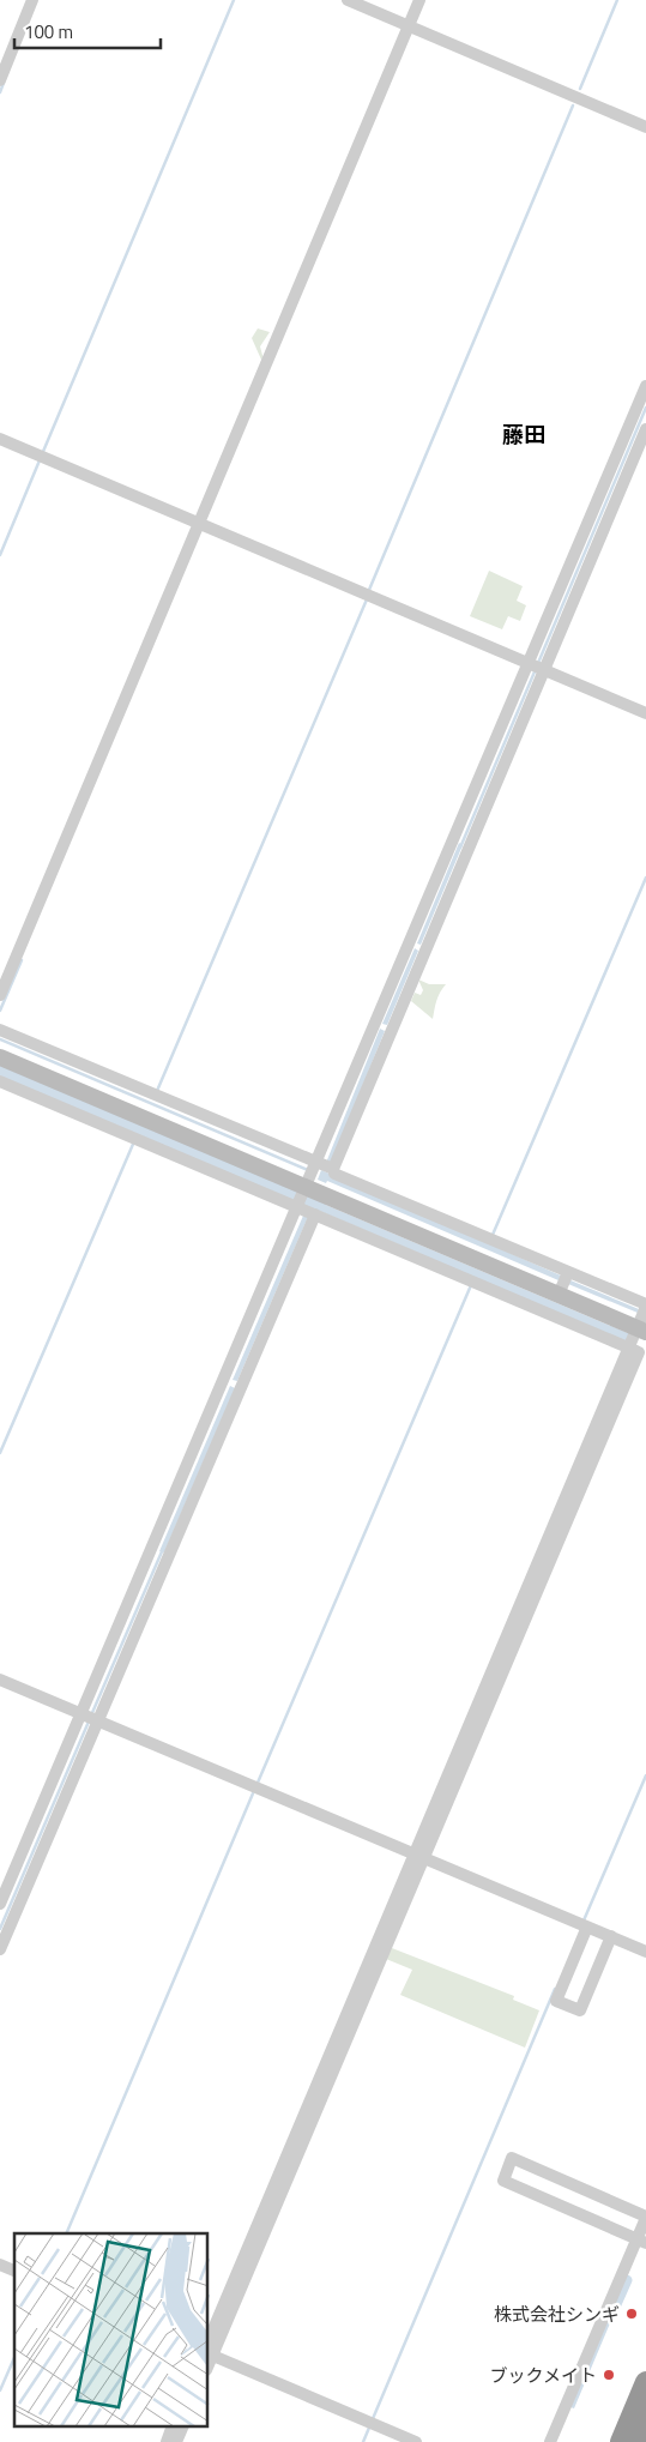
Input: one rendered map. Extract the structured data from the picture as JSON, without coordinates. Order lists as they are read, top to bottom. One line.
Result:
{"districts":["藤田"],"places":["株式会社シンギ","ブックメイト"],"scale_bar":"100 m"}
